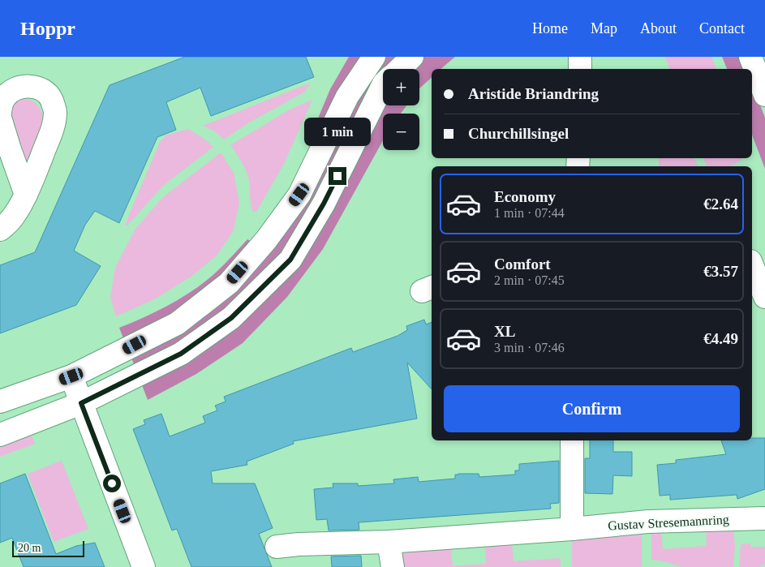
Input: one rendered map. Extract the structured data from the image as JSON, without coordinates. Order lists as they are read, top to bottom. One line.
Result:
{"streets":{"street":["Gustav Stresemannring"]},"scale_bar":"20 m","page":{"header":"Hoppr","nav":["Home","Map","About","Contact"],"map_buttons":["+","−"],"banner":["Aristide Briandring","Churchillsingel"],"bubble":"1 min","list":[{"name":"Economy","note":"1 min · 07:44","value":"€2.64"},{"name":"Comfort","note":"2 min · 07:45","value":"€3.57"},{"name":"XL","note":"3 min · 07:46","value":"€4.49"}],"buttons":"Confirm","scale":"20 m"}}
